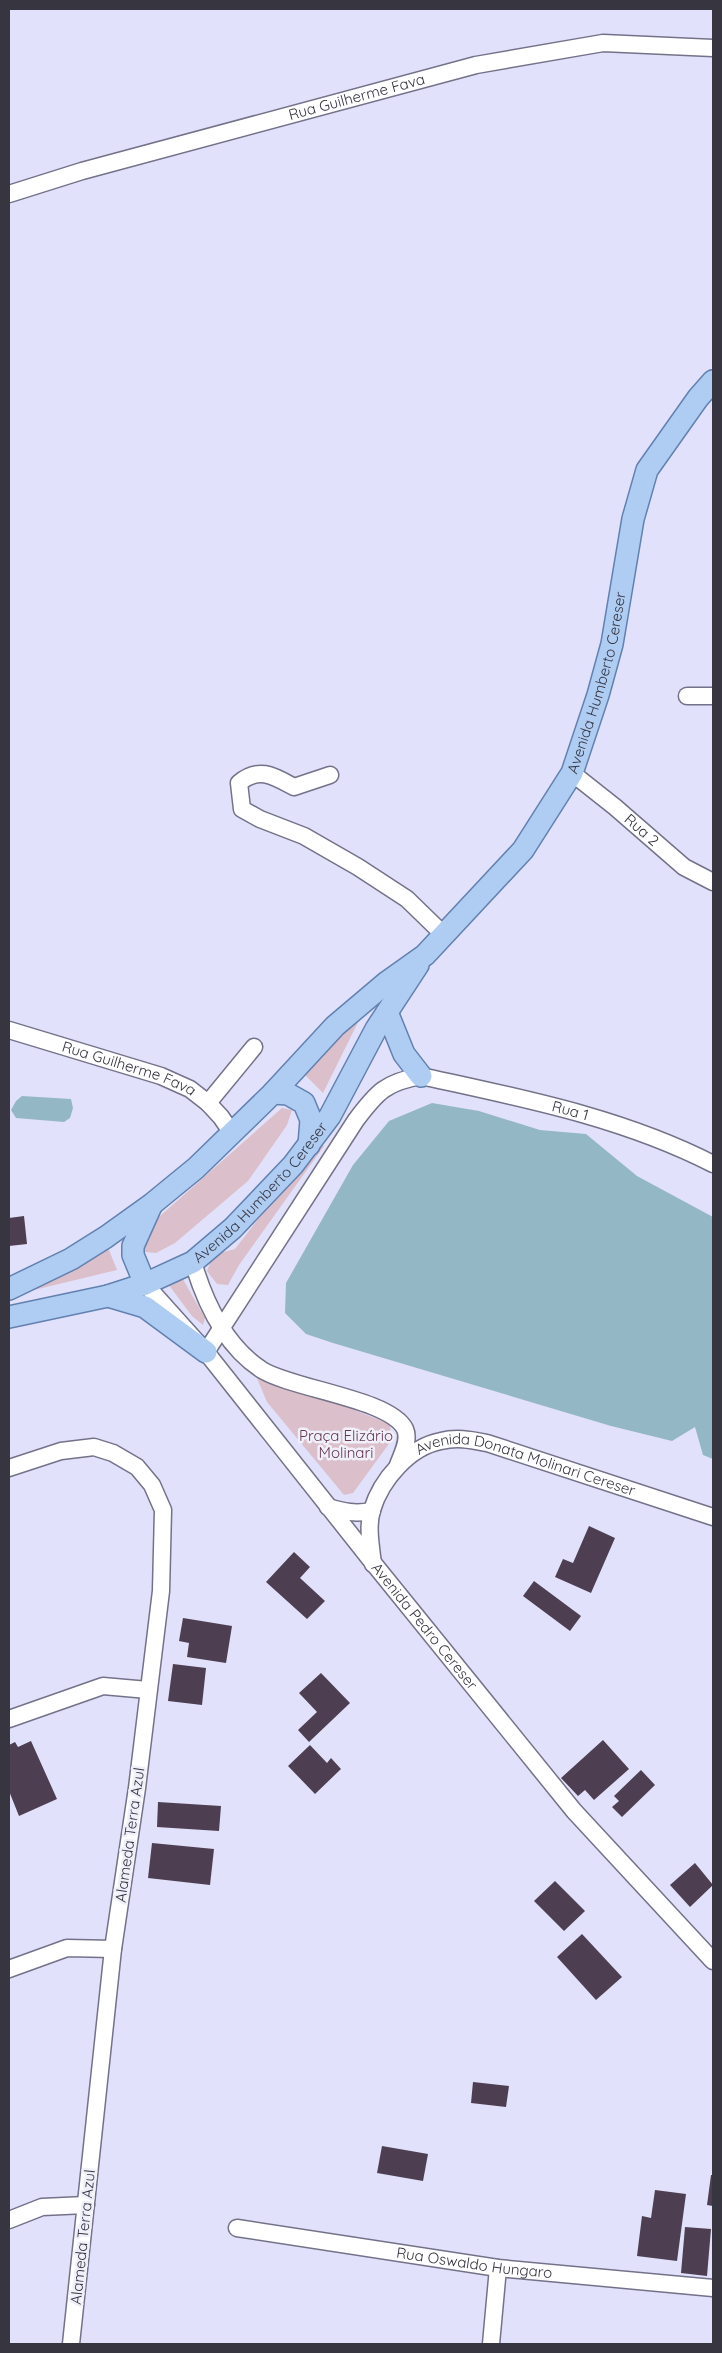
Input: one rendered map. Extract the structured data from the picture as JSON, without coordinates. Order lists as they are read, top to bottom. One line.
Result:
{"streets":{"main road":["Avenida Humberto Cereser"],"street":["Rua Guilherme Fava","Rua 2","Rua 1","Avenida Donata Molinari Cereser","Avenida Pedro Cereser","Alameda Terra Azul","Rua Oswaldo Hungaro"]},"crossings":[["Rua Guilherme Fava","Avenida Humberto Cereser"],["Avenida Humberto Cereser","Rua 2"],["Avenida Humberto Cereser","Avenida Donata Molinari Cereser"],["Avenida Humberto Cereser","Avenida Pedro Cereser"]],"parks":["Praça Elizário Molinari"]}
